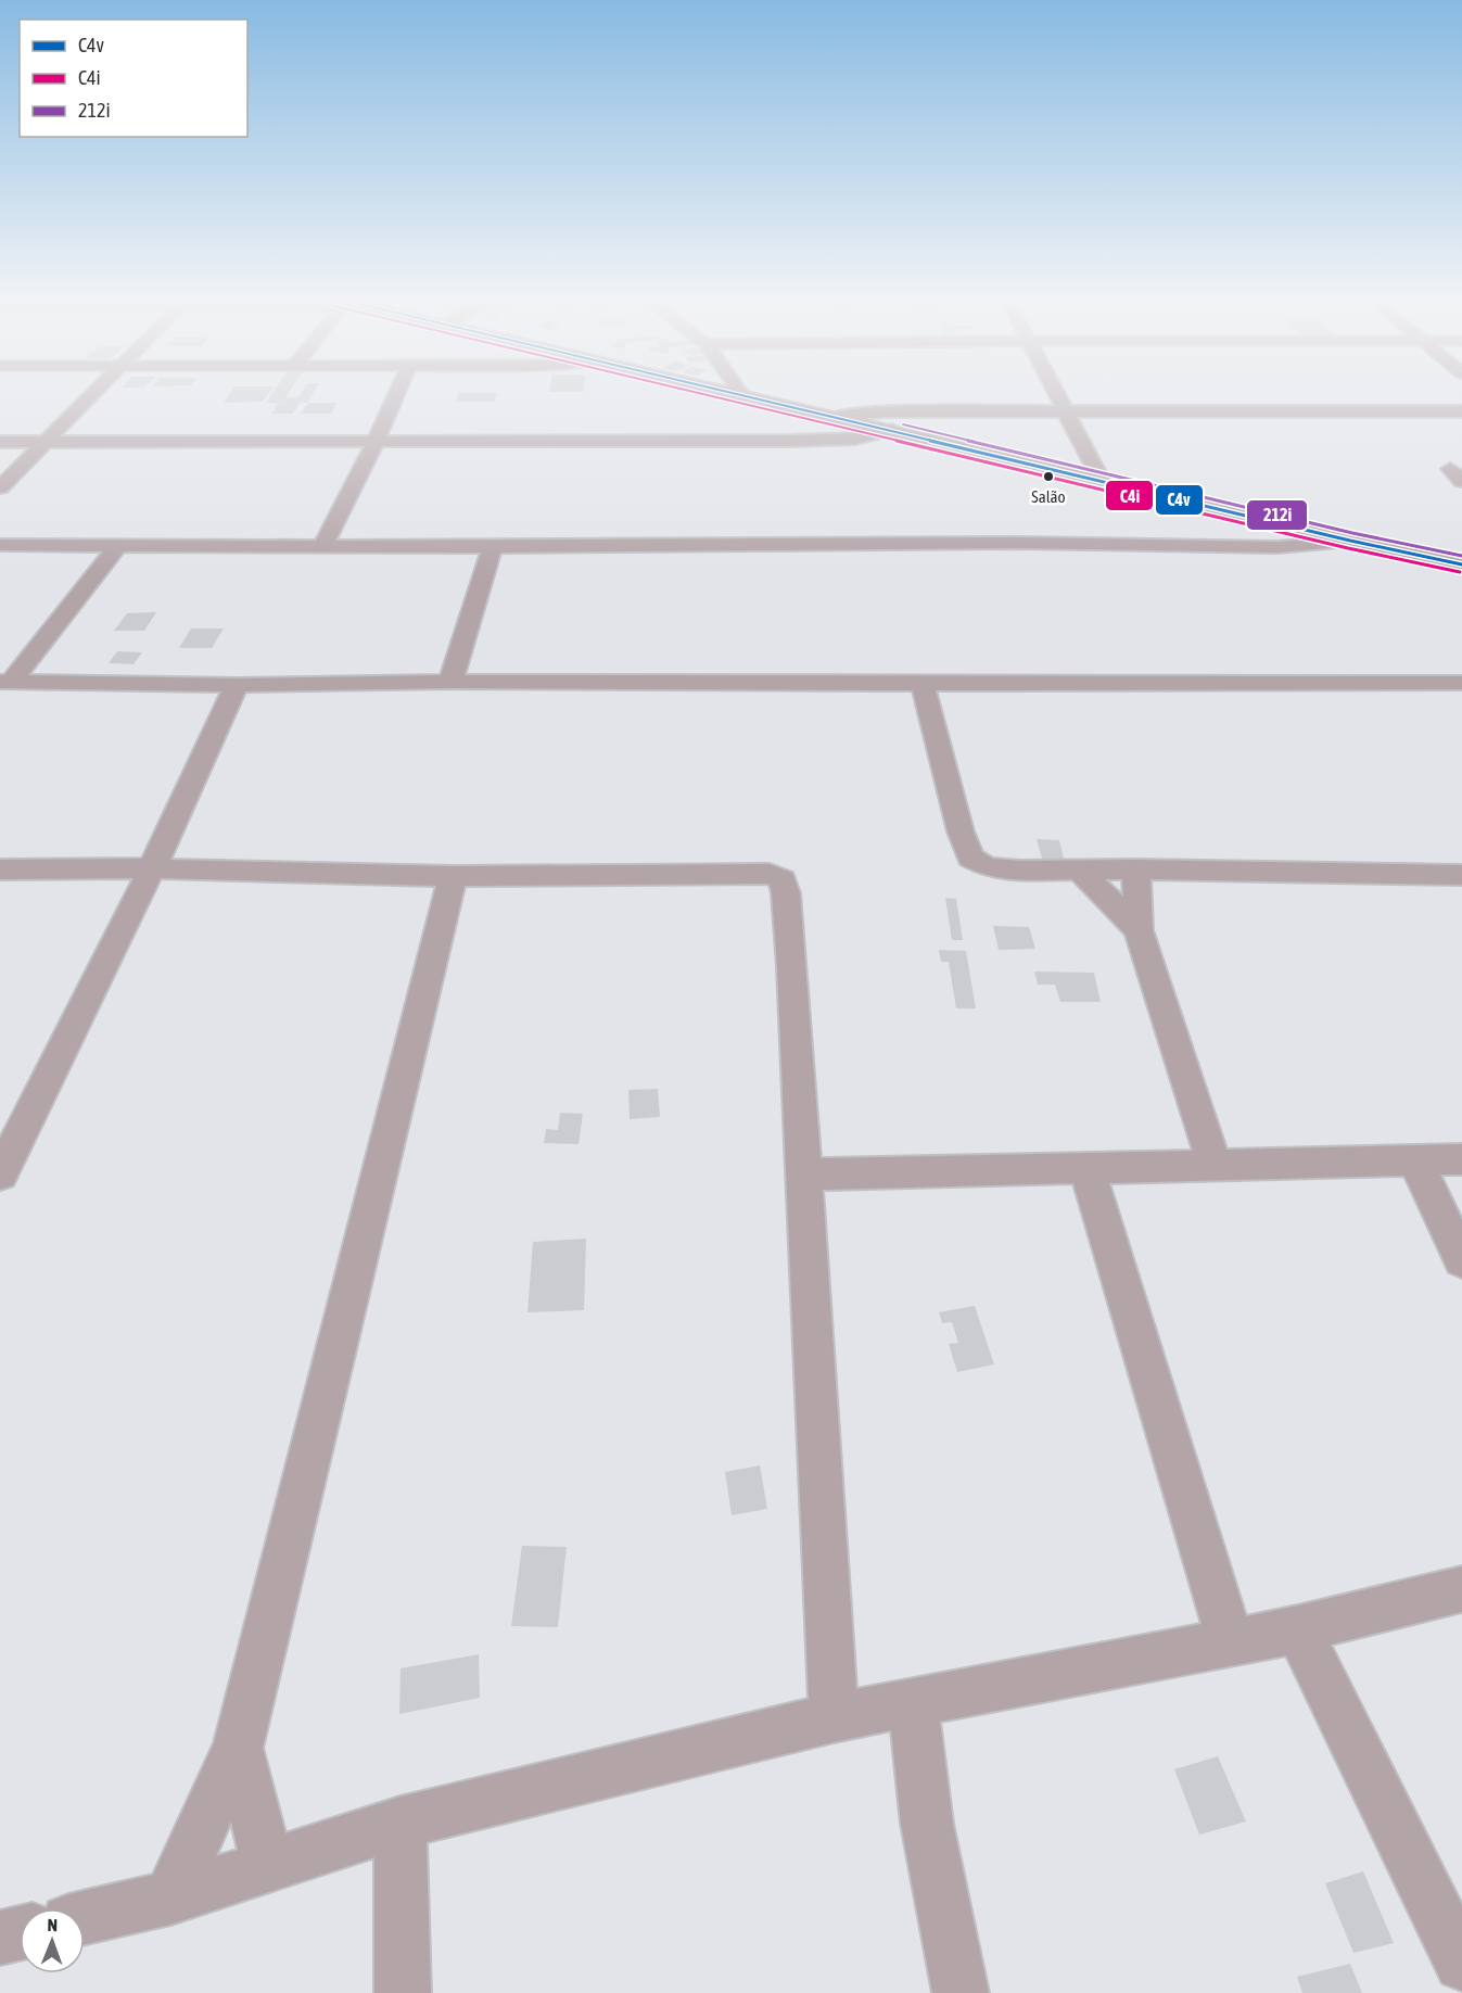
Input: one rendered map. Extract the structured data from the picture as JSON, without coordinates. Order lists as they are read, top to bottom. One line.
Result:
{"places":["Salão"],"lines":["transit line C4v","transit line C4i","transit line 212i"],"legend":["C4v","C4i","212i"],"north":"top"}
